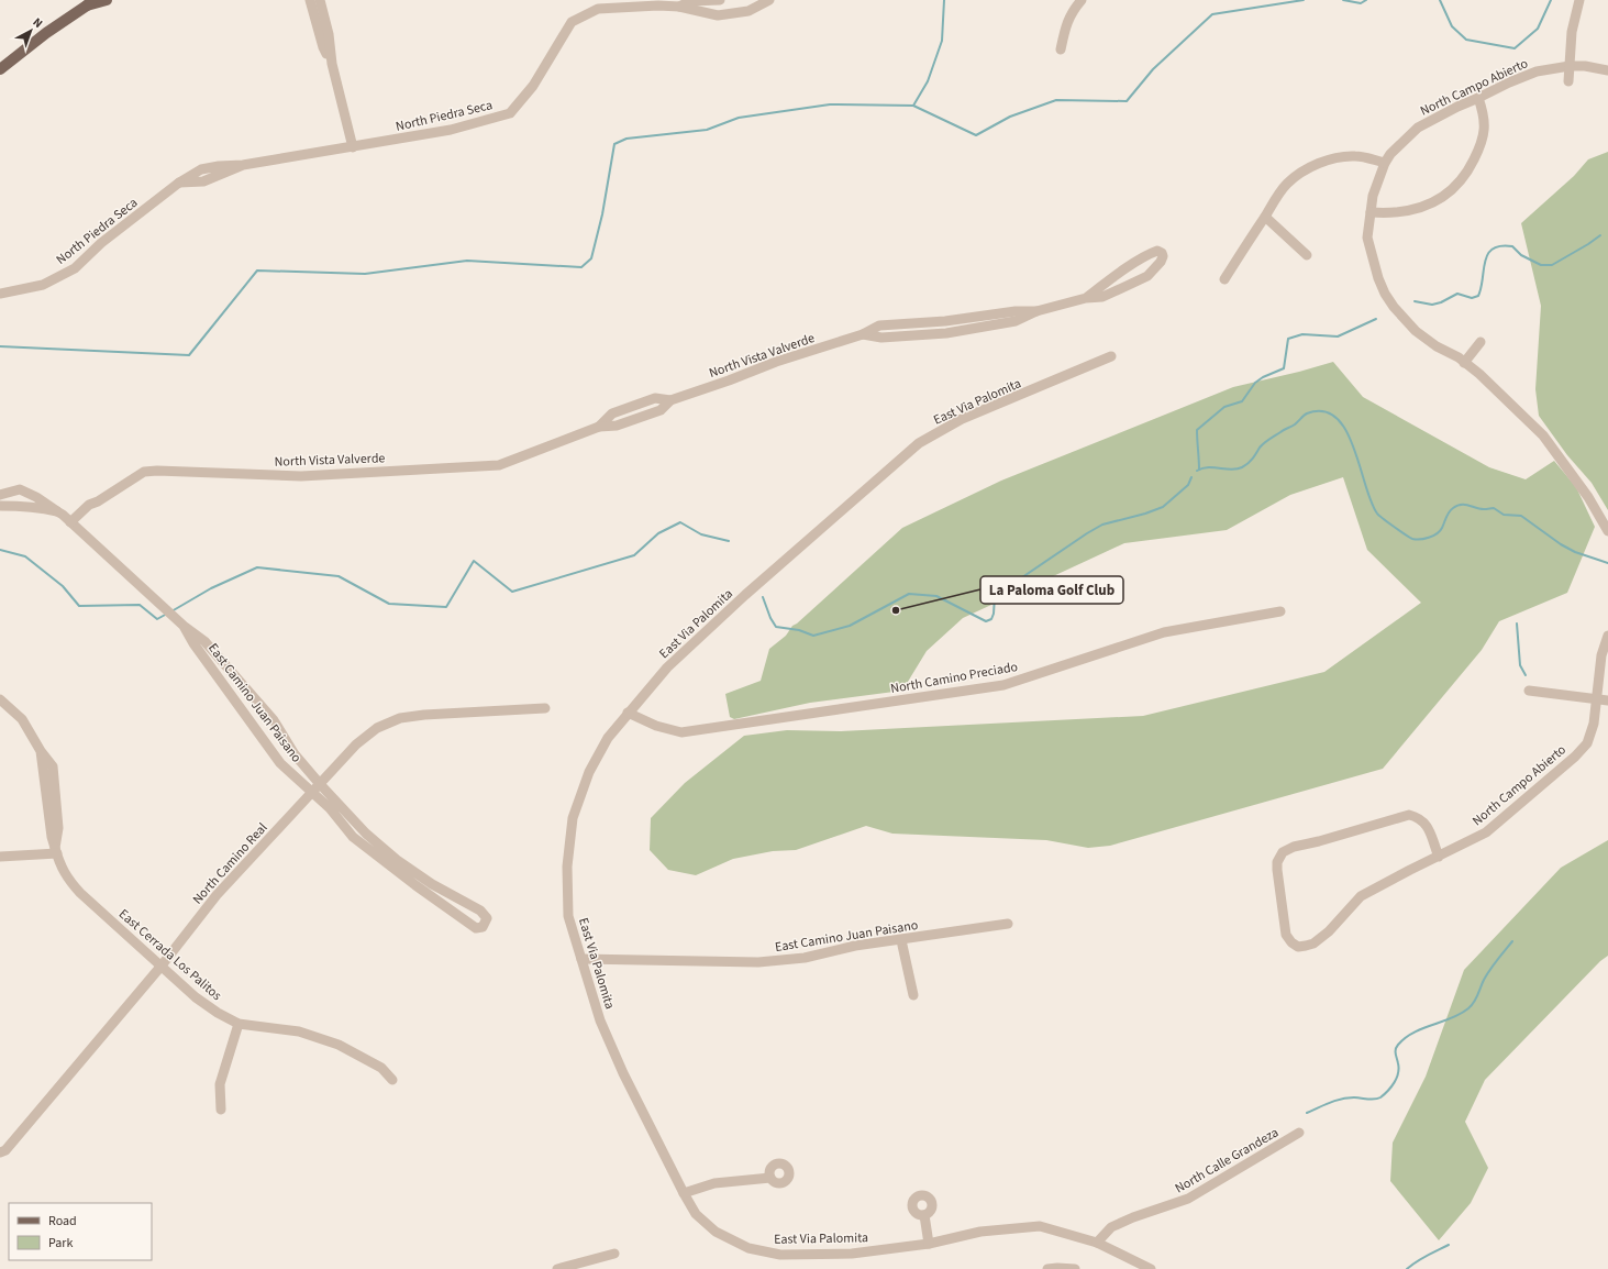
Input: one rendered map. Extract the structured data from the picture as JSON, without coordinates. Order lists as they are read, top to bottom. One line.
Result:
{"streets":{"street":["North Campo Abierto","North Piedra Seca","North Vista Valverde","East Via Palomita","North Camino Preciado","East Camino Juan Paisano","North Camino Real","East Cerrada Los Palitos","North Calle Grandeza"]},"crossings":[["North Vista Valverde","East Camino Juan Paisano"],["East Via Palomita","North Camino Preciado"],["East Via Palomita","East Camino Juan Paisano"],["East Via Palomita","North Calle Grandeza"],["East Camino Juan Paisano","North Camino Real"],["North Camino Real","East Cerrada Los Palitos"]],"places":["La Paloma Golf Club"],"legend":["Road","Park"],"north":"top right"}
